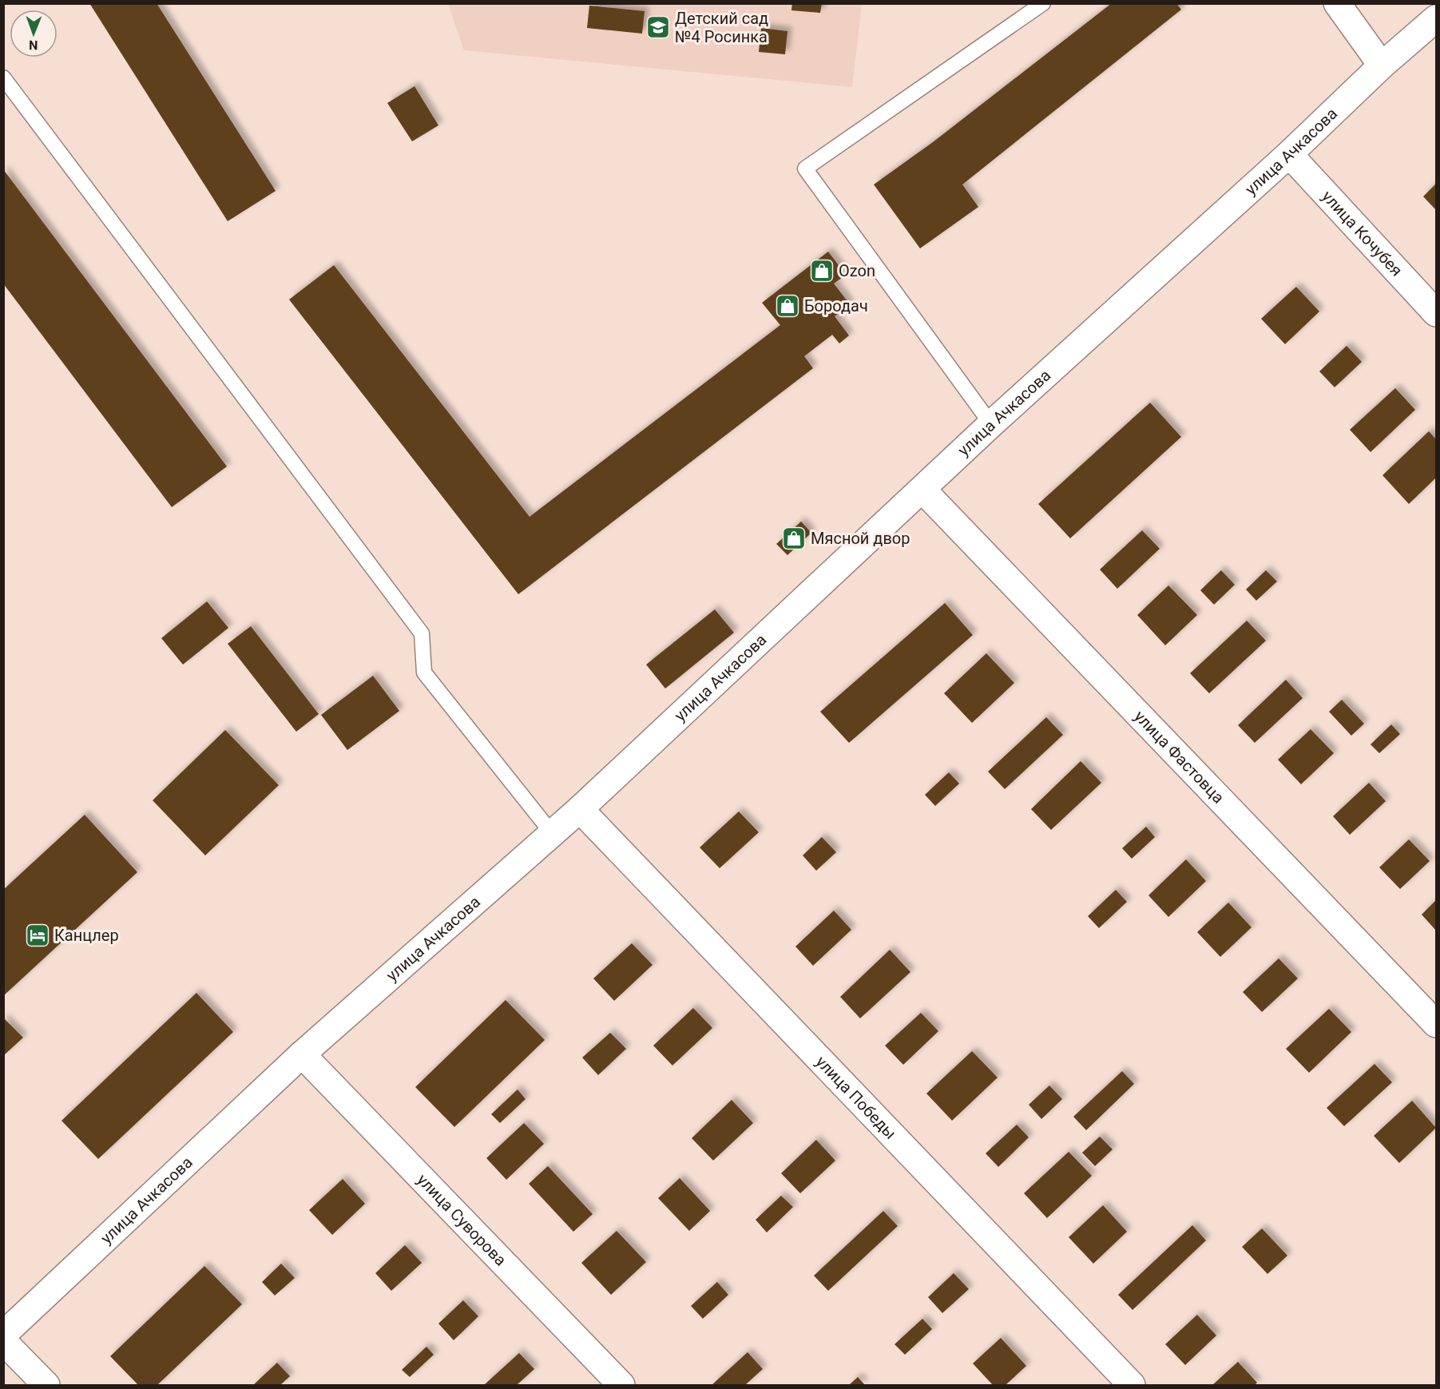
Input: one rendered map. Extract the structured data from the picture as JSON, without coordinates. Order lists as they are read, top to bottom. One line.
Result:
{"streets":{"street":["улица Ачкасова","улица Кочубея","улица Фастовца","улица Победы","улица Суворова"]},"crossings":[["улица Ачкасова","улица Кочубея"],["улица Ачкасова","улица Фастовца"],["улица Ачкасова","улица Победы"],["улица Ачкасова","улица Суворова"]],"places":{"school or university":["Детский сад №4 Росинка"],"shop":["Ozon","Бородач","Мясной двор"],"hotel":["Канцлер"]},"north":"bottom"}
